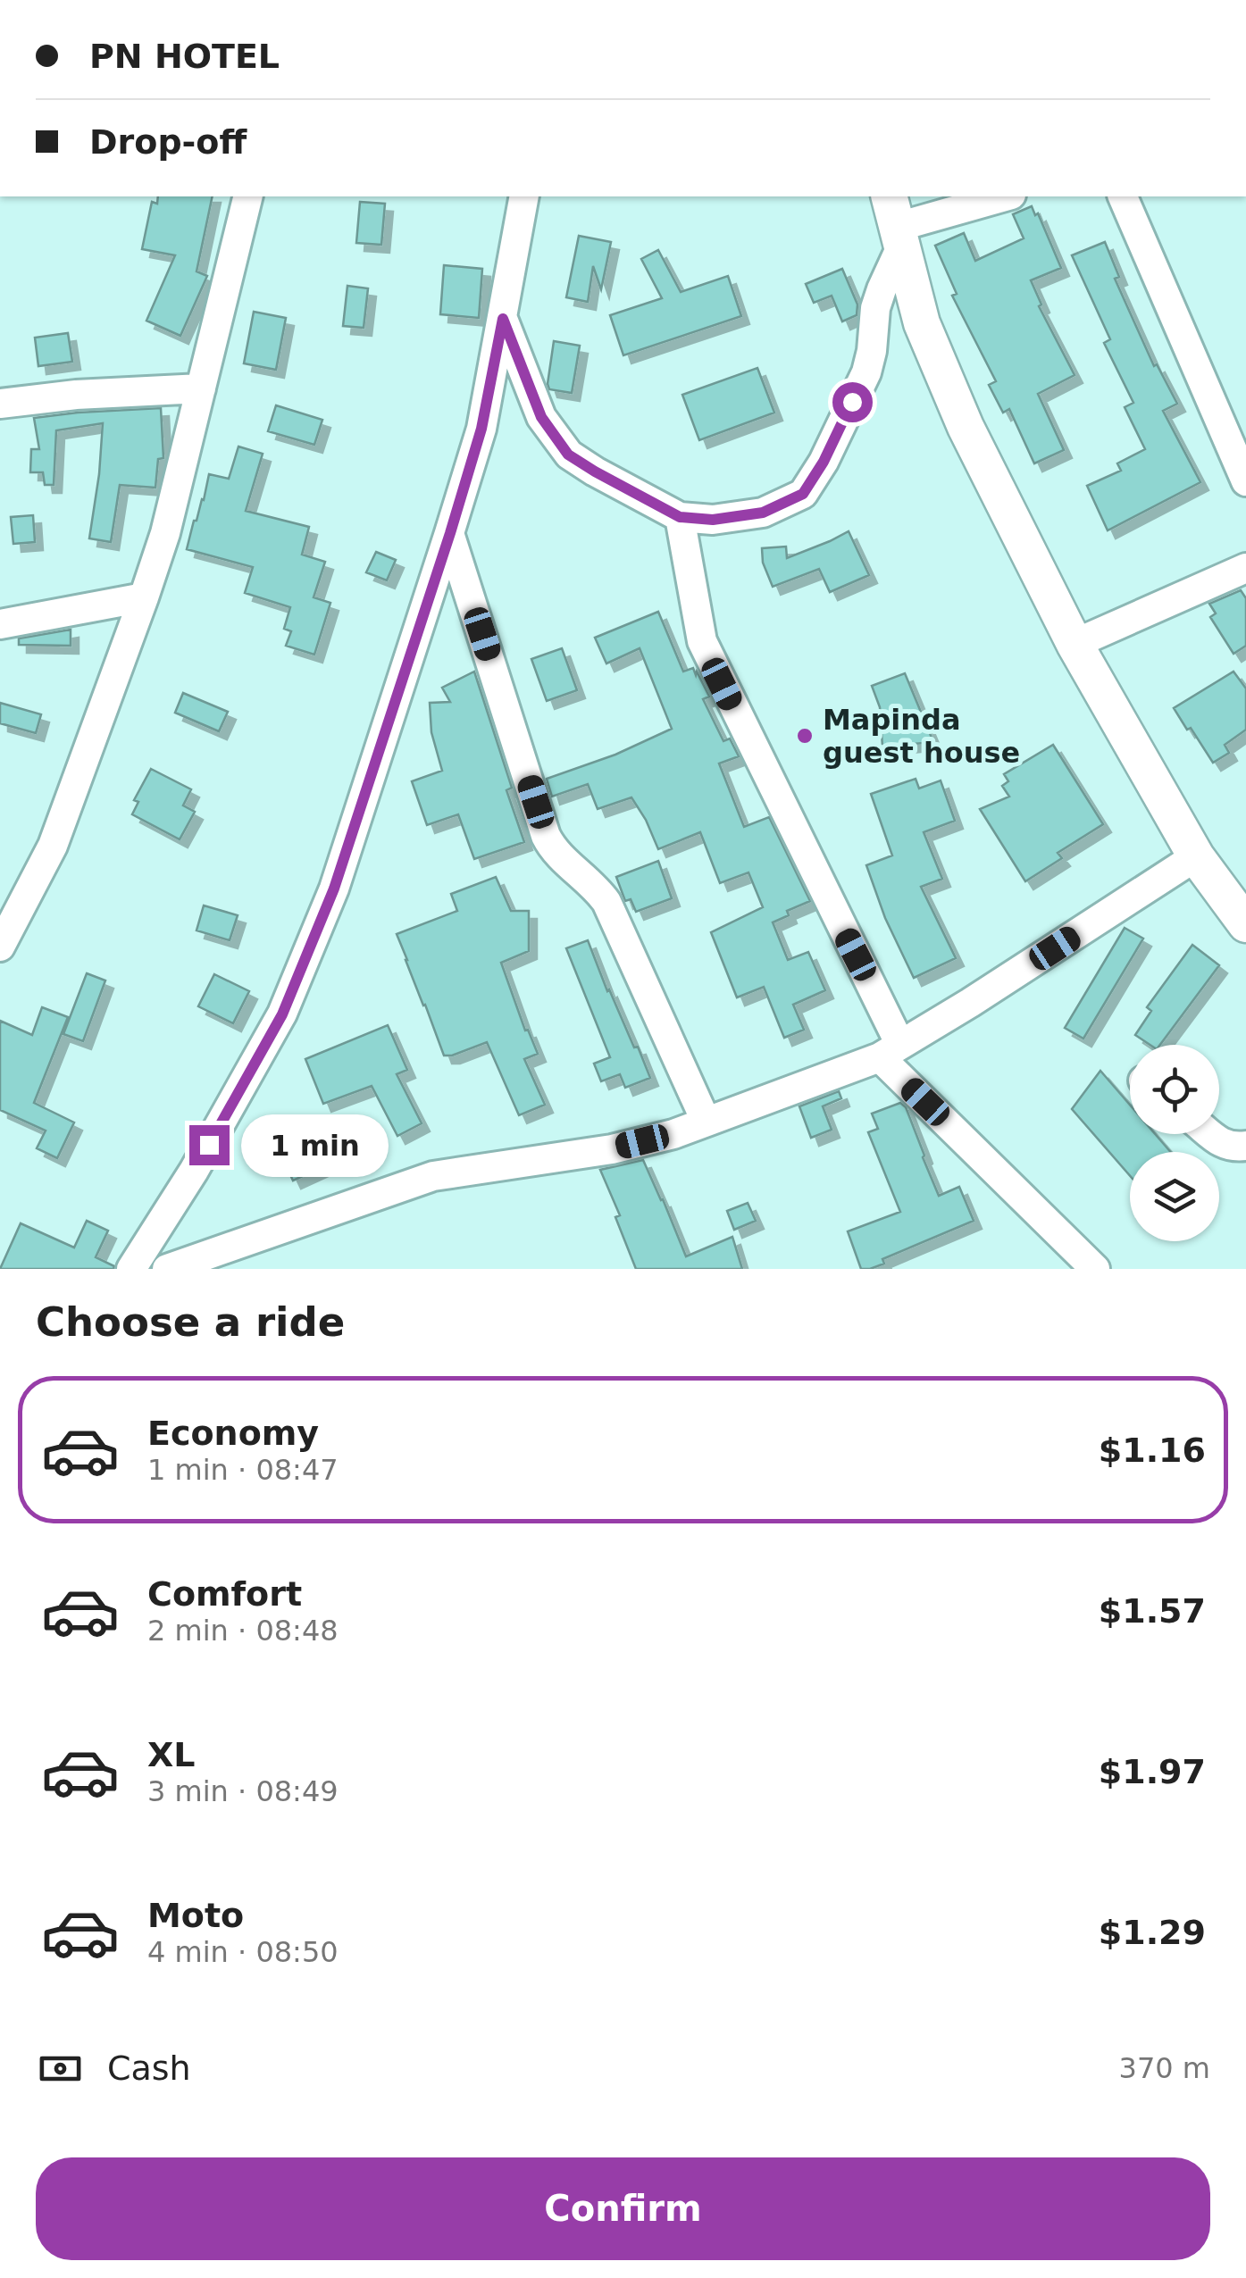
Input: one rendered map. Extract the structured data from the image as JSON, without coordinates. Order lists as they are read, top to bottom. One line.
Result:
{"places":["Mapinda guest house"],"page":{"banner":["PN HOTEL","Drop-off"],"bubble":"1 min","heading":"Choose a ride","list":[{"name":"Economy","note":"1 min · 08:47","value":"$1.16"},{"name":"Comfort","note":"2 min · 08:48","value":"$1.57"},{"name":"XL","note":"3 min · 08:49","value":"$1.97"},{"name":"Moto","note":"4 min · 08:50","value":"$1.29"}],"pay":["Cash","370 m"],"buttons":"Confirm"}}
